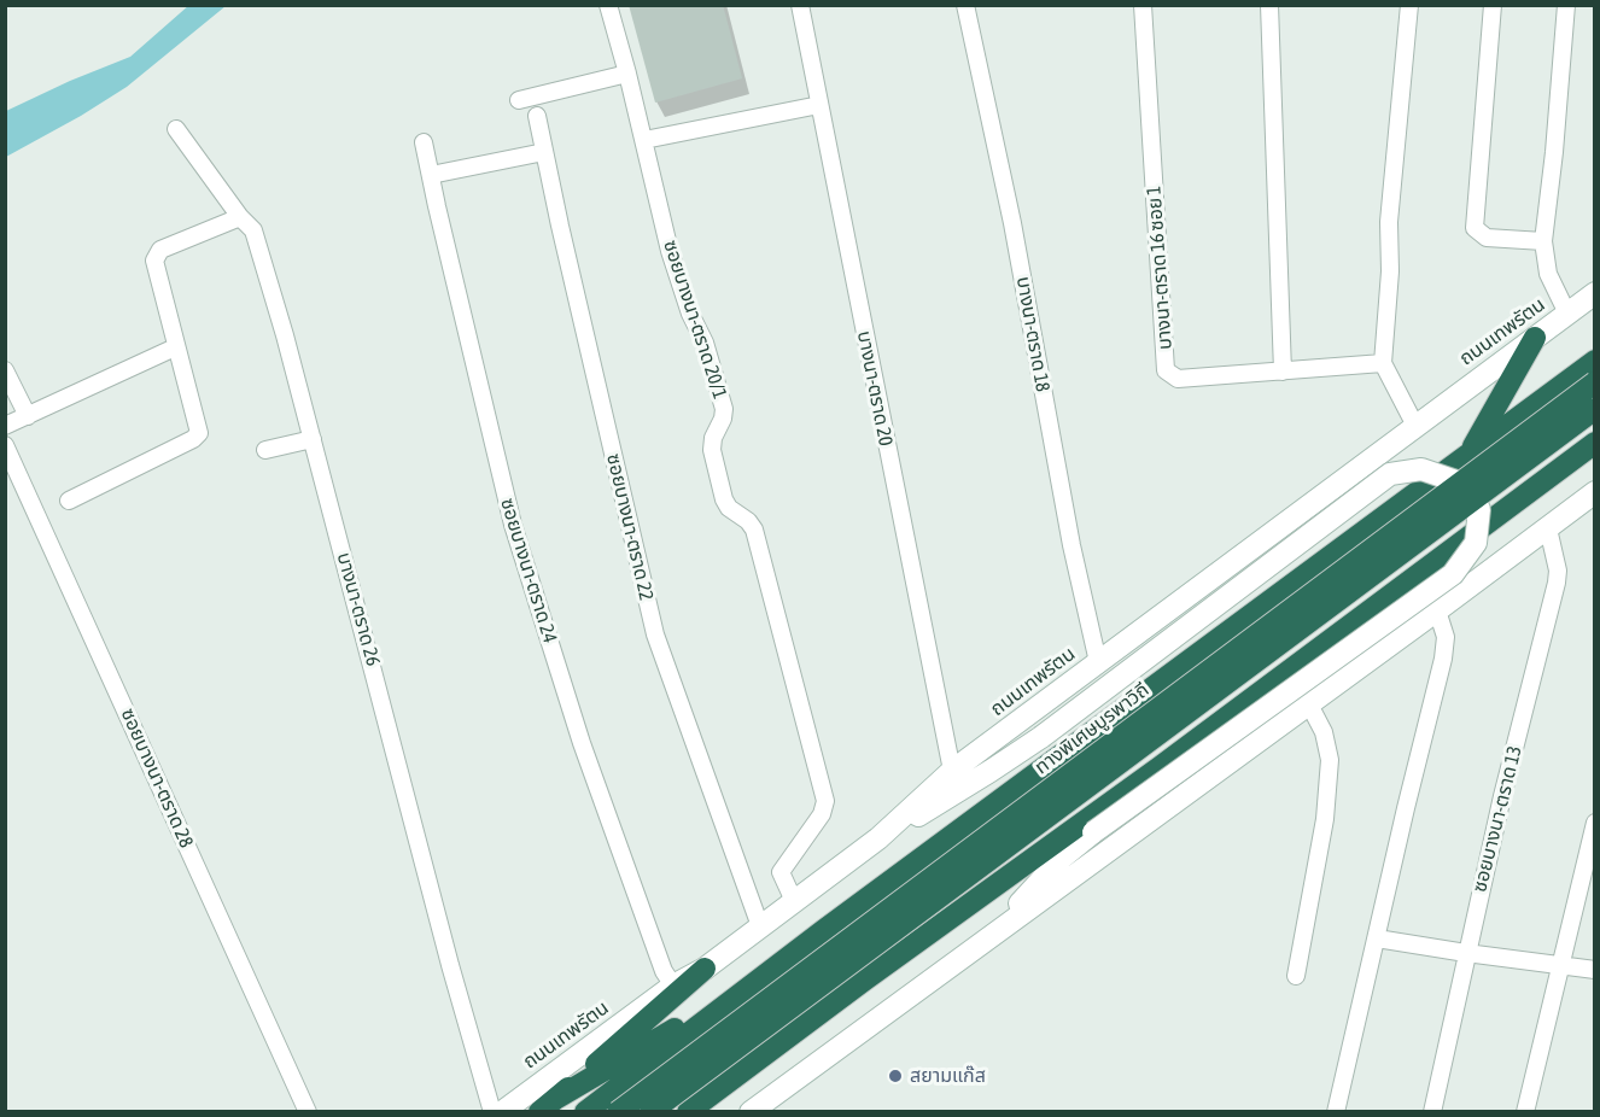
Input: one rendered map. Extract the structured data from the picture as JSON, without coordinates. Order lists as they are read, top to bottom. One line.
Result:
{"streets":{"highway":["ทางพิเศษบูรพาวิถี"],"main road":["ถนนเทพรัตน"],"street":["บางนา-ตราด 16 ซอย 1","ซอยบางนา-ตราด 20/1","บางนา-ตราด 18","บางนา-ตราด 20","ซอยบางนา-ตราด 22","ซอยบางนา-ตราด 24","บางนา-ตราด 26","ซอยบางนา-ตราด 28","ซอยบางนา-ตราด 13"]},"crossings":[["ซอยบางนา-ตราด 20/1","ถนนเทพรัตน"],["ถนนเทพรัตน","บางนา-ตราด 18"],["ถนนเทพรัตน","บางนา-ตราด 20"],["ถนนเทพรัตน","ซอยบางนา-ตราด 22"],["ถนนเทพรัตน","ซอยบางนา-ตราด 24"]],"places":["สยามแก๊ส"]}
